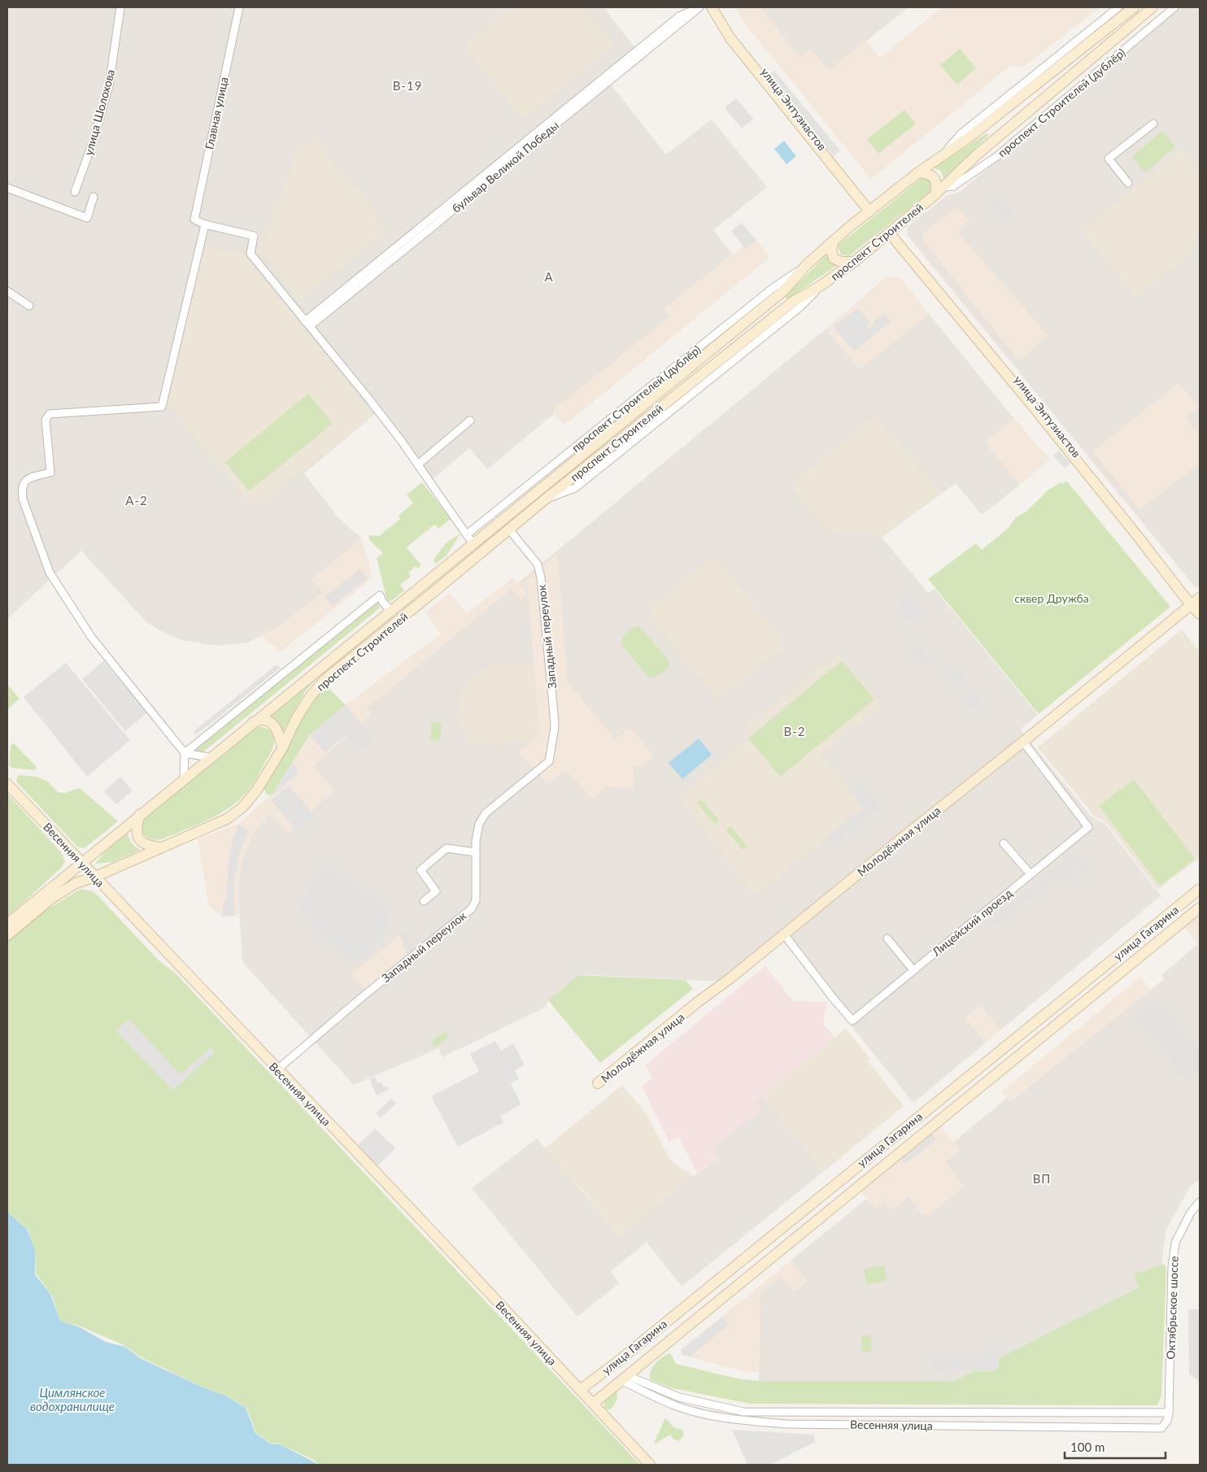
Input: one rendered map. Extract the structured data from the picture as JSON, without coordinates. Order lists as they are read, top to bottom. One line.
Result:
{"streets":{"street":["проспект Строителей (дублёр)","улица Энтузиастов","улица Шолохова","Главная улица","бульвар Великой Победы","проспект Строителей","Западный переулок","Молодёжная улица","Весенняя улица","Лицейский проезд","улица Гагарина","Октябрьское шоссе"]},"crossings":[["проспект Строителей (дублёр)","проспект Строителей"],["улица Энтузиастов","проспект Строителей"],["улица Энтузиастов","Молодёжная улица"],["проспект Строителей","Западный переулок"],["проспект Строителей","Весенняя улица"],["Западный переулок","Весенняя улица"],["Молодёжная улица","Лицейский проезд"],["Весенняя улица","улица Гагарина"],["Весенняя улица","Октябрьское шоссе"]],"districts":["В-19","А","А-2","В-2","ВП"],"water":["Цимлянское водохранилище"],"parks":["сквер Дружба"],"scale_bar":"100 m"}
